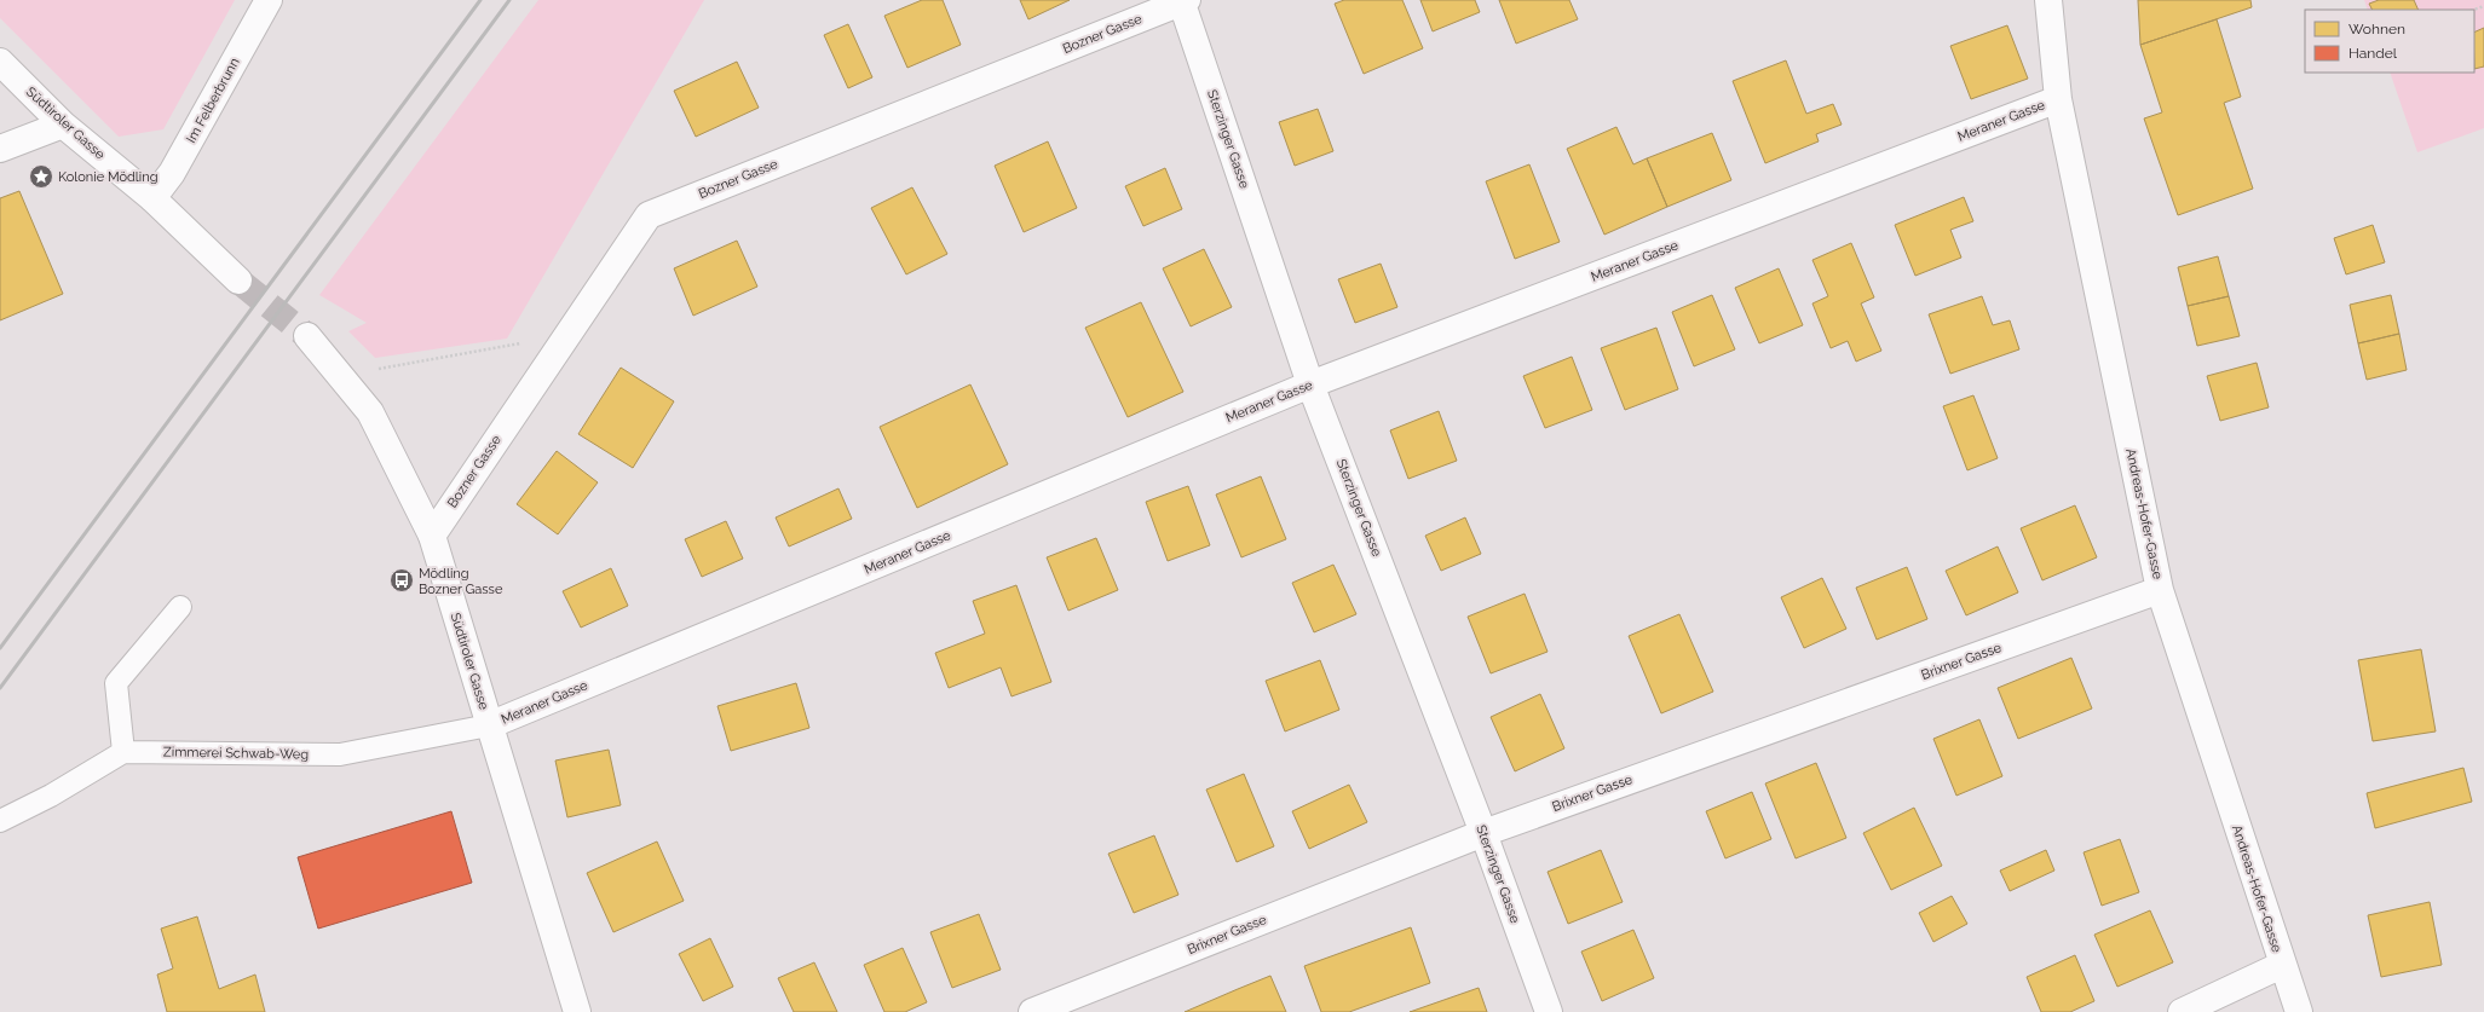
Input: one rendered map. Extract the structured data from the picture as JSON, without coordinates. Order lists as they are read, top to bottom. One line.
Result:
{"streets":{"street":["Bozner Gasse","Im Felberbrunn","Meraner Gasse","Südtiroler Gasse","Sterzinger Gasse","Andreas-Hofer-Gasse","Brixner Gasse"],"lane":["Zimmerei Schwab-Weg"]},"crossings":[["Bozner Gasse","Südtiroler Gasse"],["Bozner Gasse","Sterzinger Gasse"],["Im Felberbrunn","Südtiroler Gasse"],["Meraner Gasse","Südtiroler Gasse"],["Meraner Gasse","Sterzinger Gasse"],["Meraner Gasse","Andreas-Hofer-Gasse"],["Meraner Gasse","Zimmerei Schwab-Weg"],["Südtiroler Gasse","Zimmerei Schwab-Weg"],["Sterzinger Gasse","Brixner Gasse"],["Andreas-Hofer-Gasse","Brixner Gasse"]],"places":{"place":["Kolonie Mödling"],"bus stop":["Mödling Bozner Gasse"]},"legend":["Wohnen","Handel"]}
